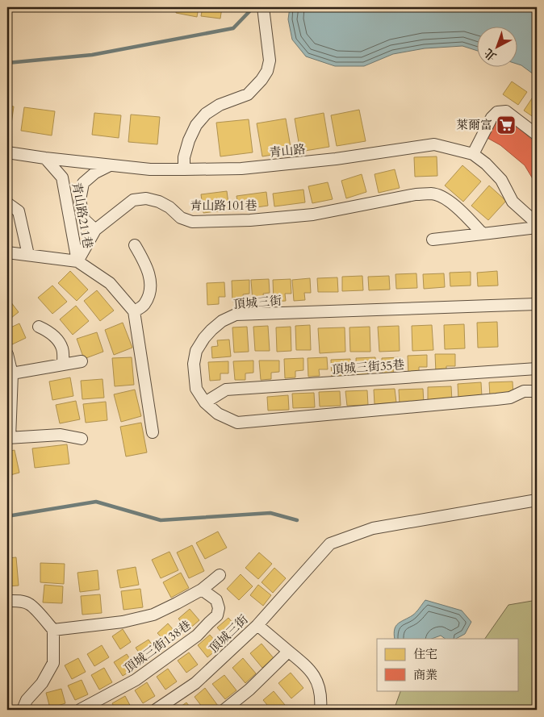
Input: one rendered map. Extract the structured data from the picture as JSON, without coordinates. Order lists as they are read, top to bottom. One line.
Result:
{"streets":{"street":["青山路","青山路101巷","青山路211巷","頂城三街","頂城三街35巷","頂城三街138巷"]},"crossings":[["青山路","青山路211巷"],["青山路101巷","青山路211巷"],["頂城三街","頂城三街35巷"]],"places":{"supermarket":["萊爾富"]},"legend":["住宅","商業"],"north":"bottom left"}
